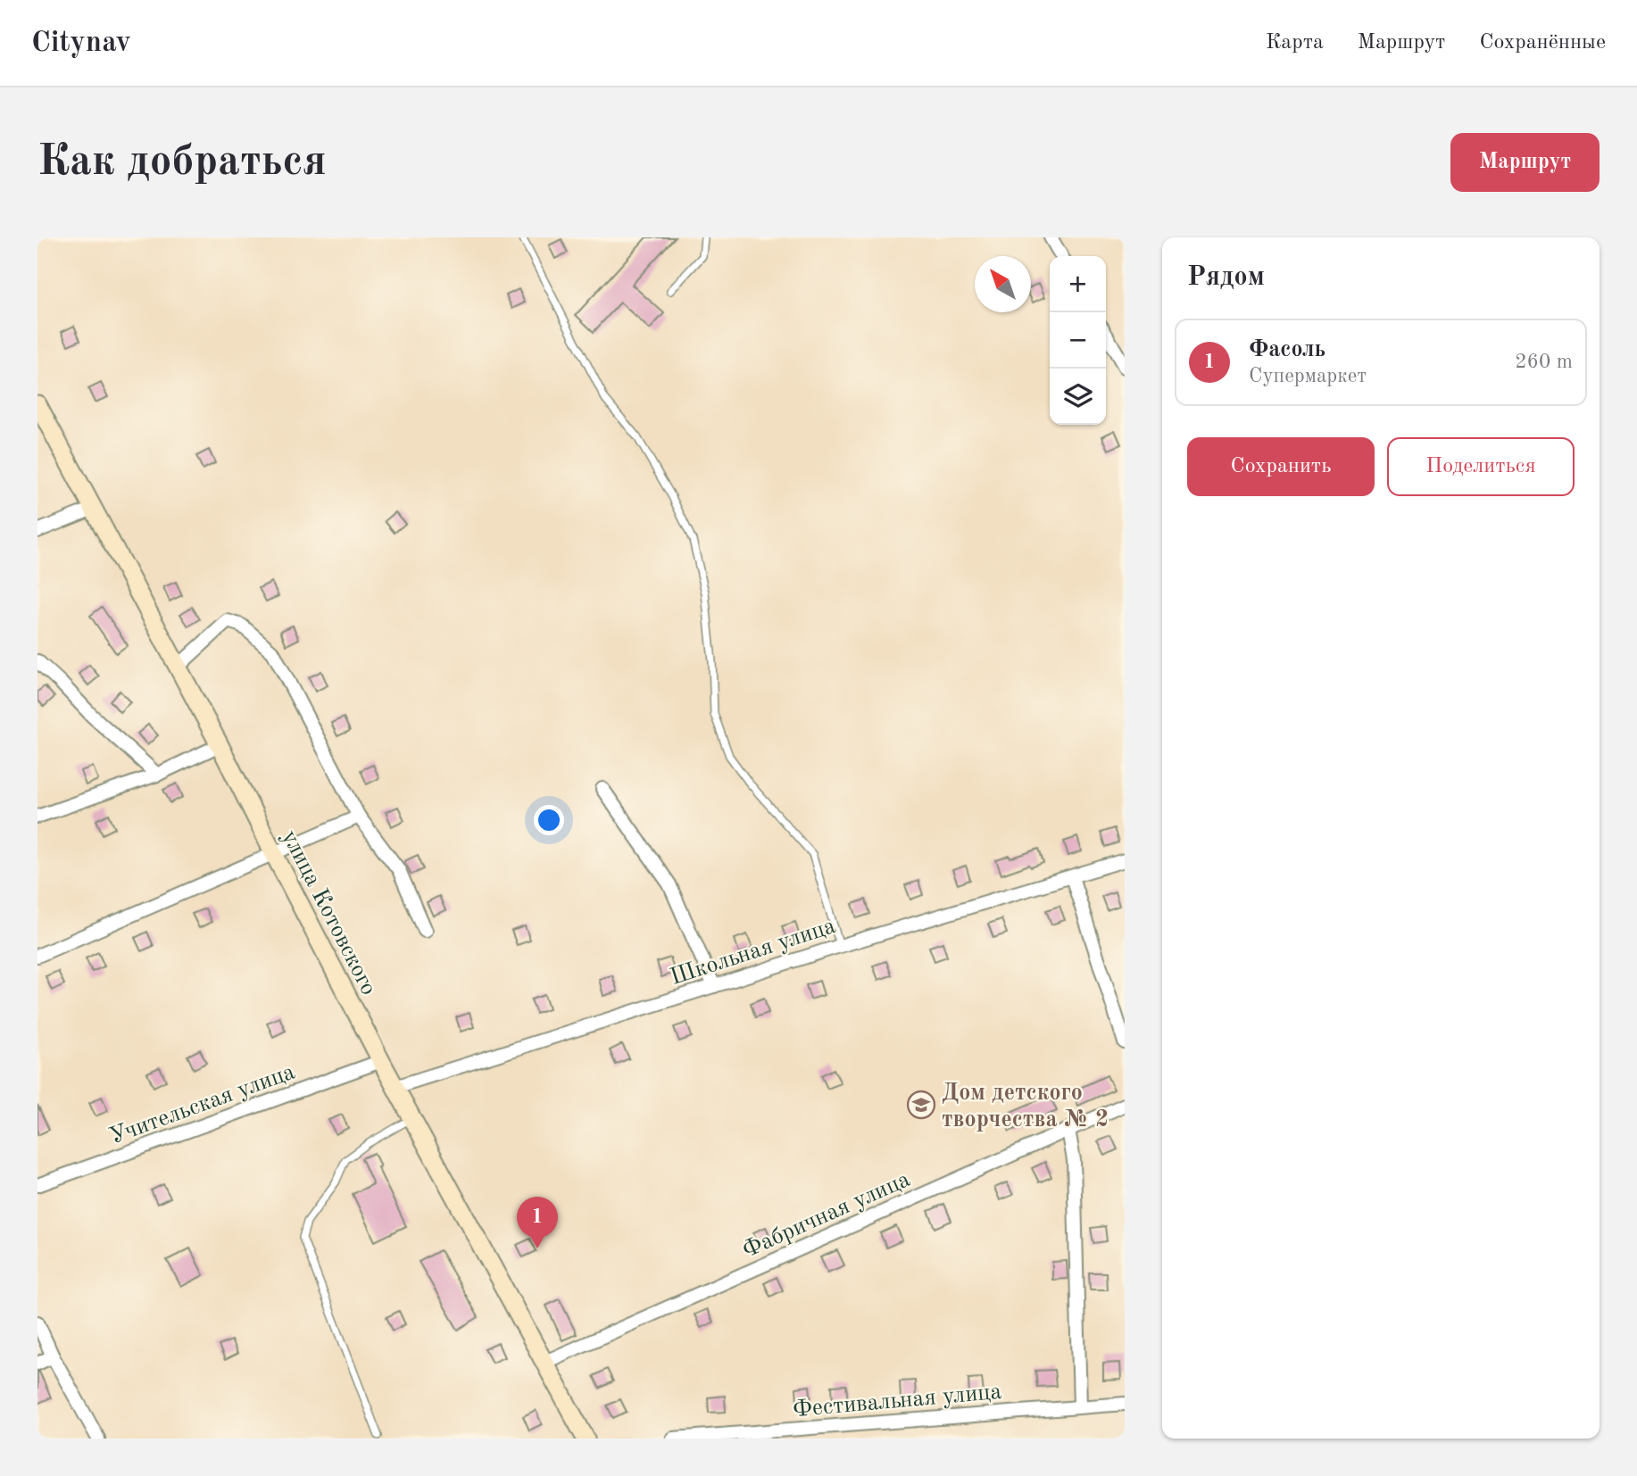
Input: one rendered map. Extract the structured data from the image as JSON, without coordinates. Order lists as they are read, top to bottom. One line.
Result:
{"streets":{"main road":["улица Котовского"],"street":["Школьная улица","Учительская улица","Фабричная улица","Фестивальная улица"]},"crossings":[["улица Котовского","Школьная улица"],["улица Котовского","Учительская улица"],["улица Котовского","Фабричная улица"]],"places":{"school or university":["Дом детского творчества № 2"]},"north":"top left","page":{"header":"Citynav","nav":["Карта","Маршрут","Сохранённые"],"buttons":["Маршрут",["Сохранить","Поделиться"]],"title":"Как добраться","heading":"Рядом","map_buttons":["+","−"],"list":[{"mark":"1","name":"Фасоль","note":"Супермаркет","value":"260 m"}],"pins":"1"}}
